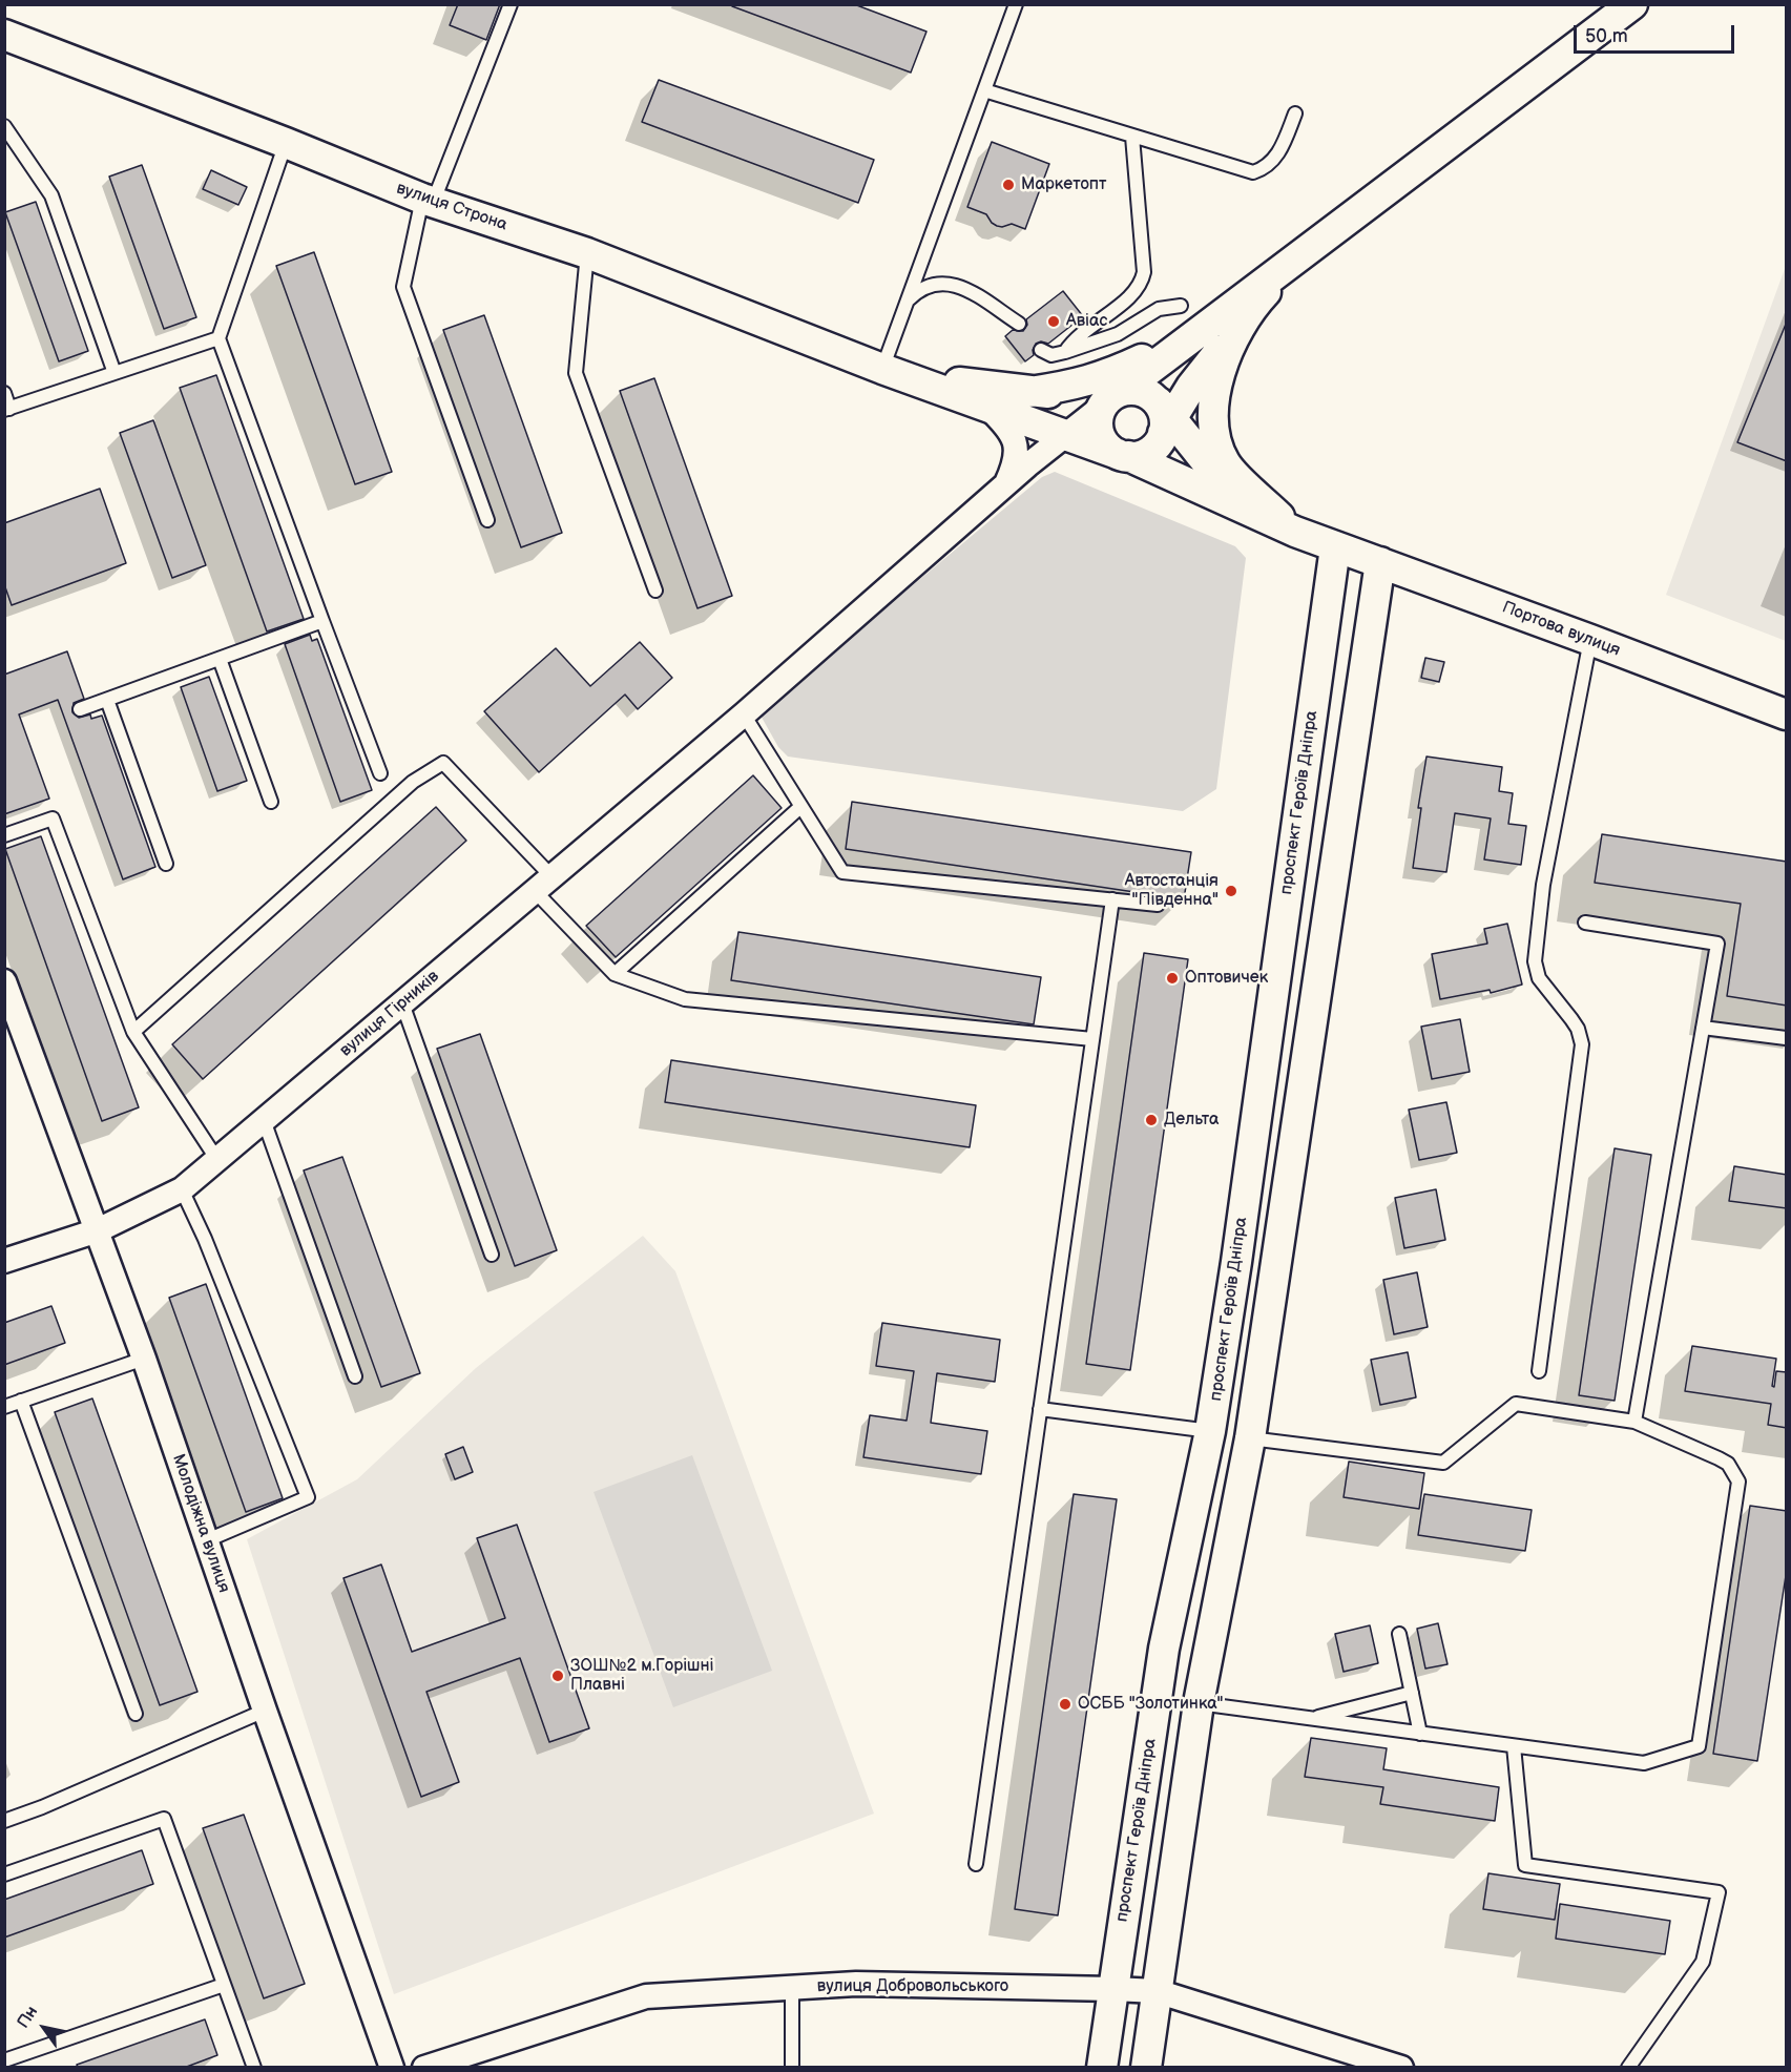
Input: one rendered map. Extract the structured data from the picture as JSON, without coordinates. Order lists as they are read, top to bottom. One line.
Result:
{"streets":{"street":["вулиця Строна","Портова вулиця","проспект Героїв Дніпра","вулиця Гірників","Молодіжна вулиця","вулиця Добровольського"]},"crossings":[["Портова вулиця","проспект Героїв Дніпра"],["проспект Героїв Дніпра","вулиця Добровольського"],["вулиця Гірників","Молодіжна вулиця"]],"places":["Маркетопт","Авіас","Автостанція \"Південна\"","Оптовичек","Дельта","ЗОШ№2 м.Горішні Плавні","ОСББ \"Золотинка\""],"scale_bar":"50 m","north":"top left"}
